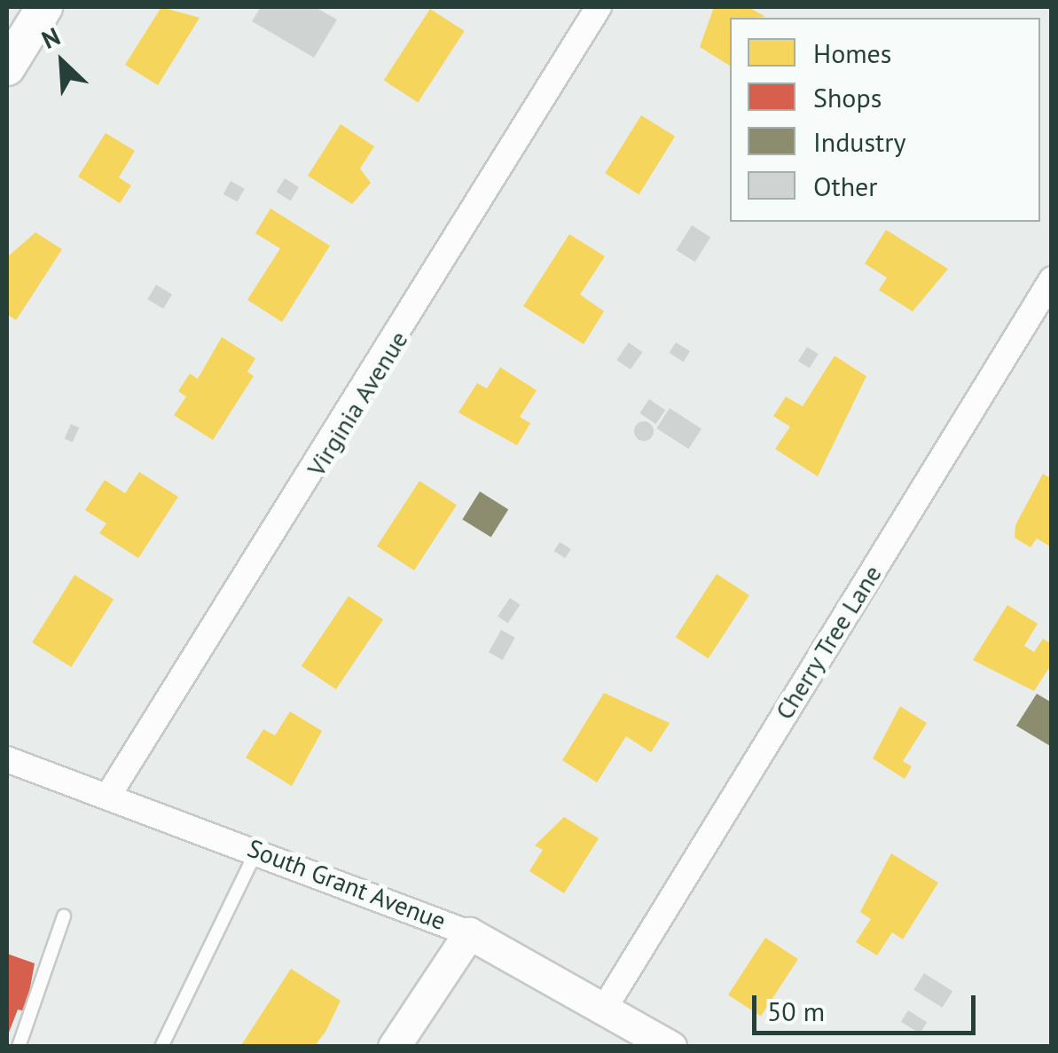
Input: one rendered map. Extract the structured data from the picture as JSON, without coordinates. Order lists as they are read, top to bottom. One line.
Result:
{"streets":{"street":["Virginia Avenue","Cherry Tree Lane","South Grant Avenue"]},"crossings":[["Virginia Avenue","South Grant Avenue"],["Cherry Tree Lane","South Grant Avenue"]],"legend":["Homes","Shops","Industry","Other"],"scale_bar":"50 m","north":"top left"}
